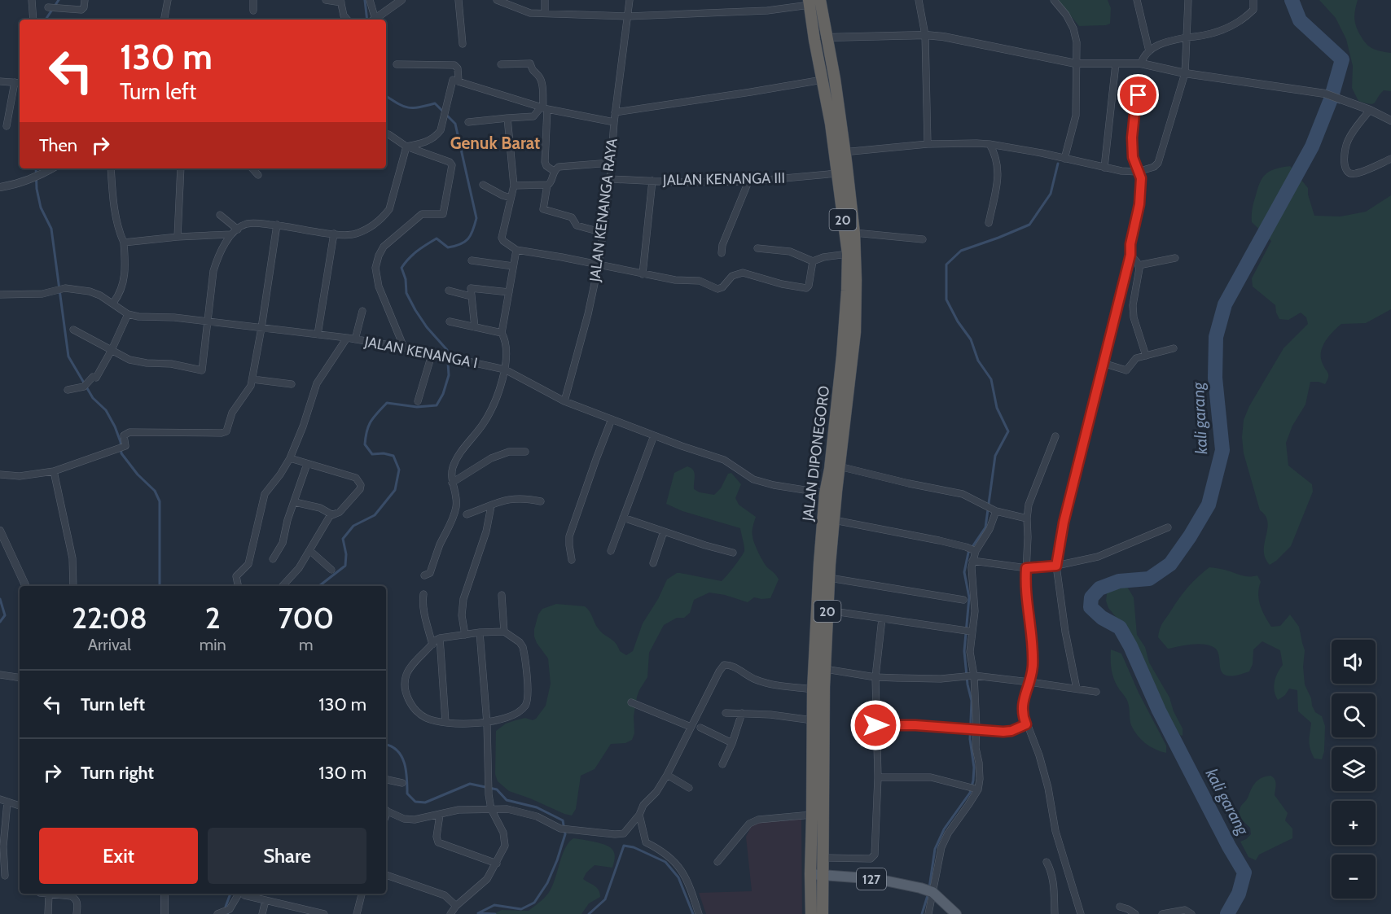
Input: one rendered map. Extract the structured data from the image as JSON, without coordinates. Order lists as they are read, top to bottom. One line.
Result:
{"streets":{"highway":["20","JALAN DIPONEGORO"],"main road":["127"],"street":["JALAN KENANGA III","JALAN KENANGA RAYA","JALAN KENANGA I"]},"crossings":[["JALAN KENANGA III","JALAN KENANGA RAYA"],["JALAN KENANGA III","JALAN DIPONEGORO"],["JALAN KENANGA RAYA","JALAN KENANGA I"],["JALAN KENANGA I","JALAN DIPONEGORO"],["JALAN DIPONEGORO","127"]],"districts":["Genuk Barat"],"water":["kali garang"],"page":{"turn":["130 m","Turn left"],"then":"Then","eta":["22:08","Arrival","2","min","700","m"],"map_buttons":["+","−"],"list":[{"name":"Turn left","value":"130 m"},{"name":"Turn right","value":"130 m"}],"buttons":["Exit","Share"]}}
